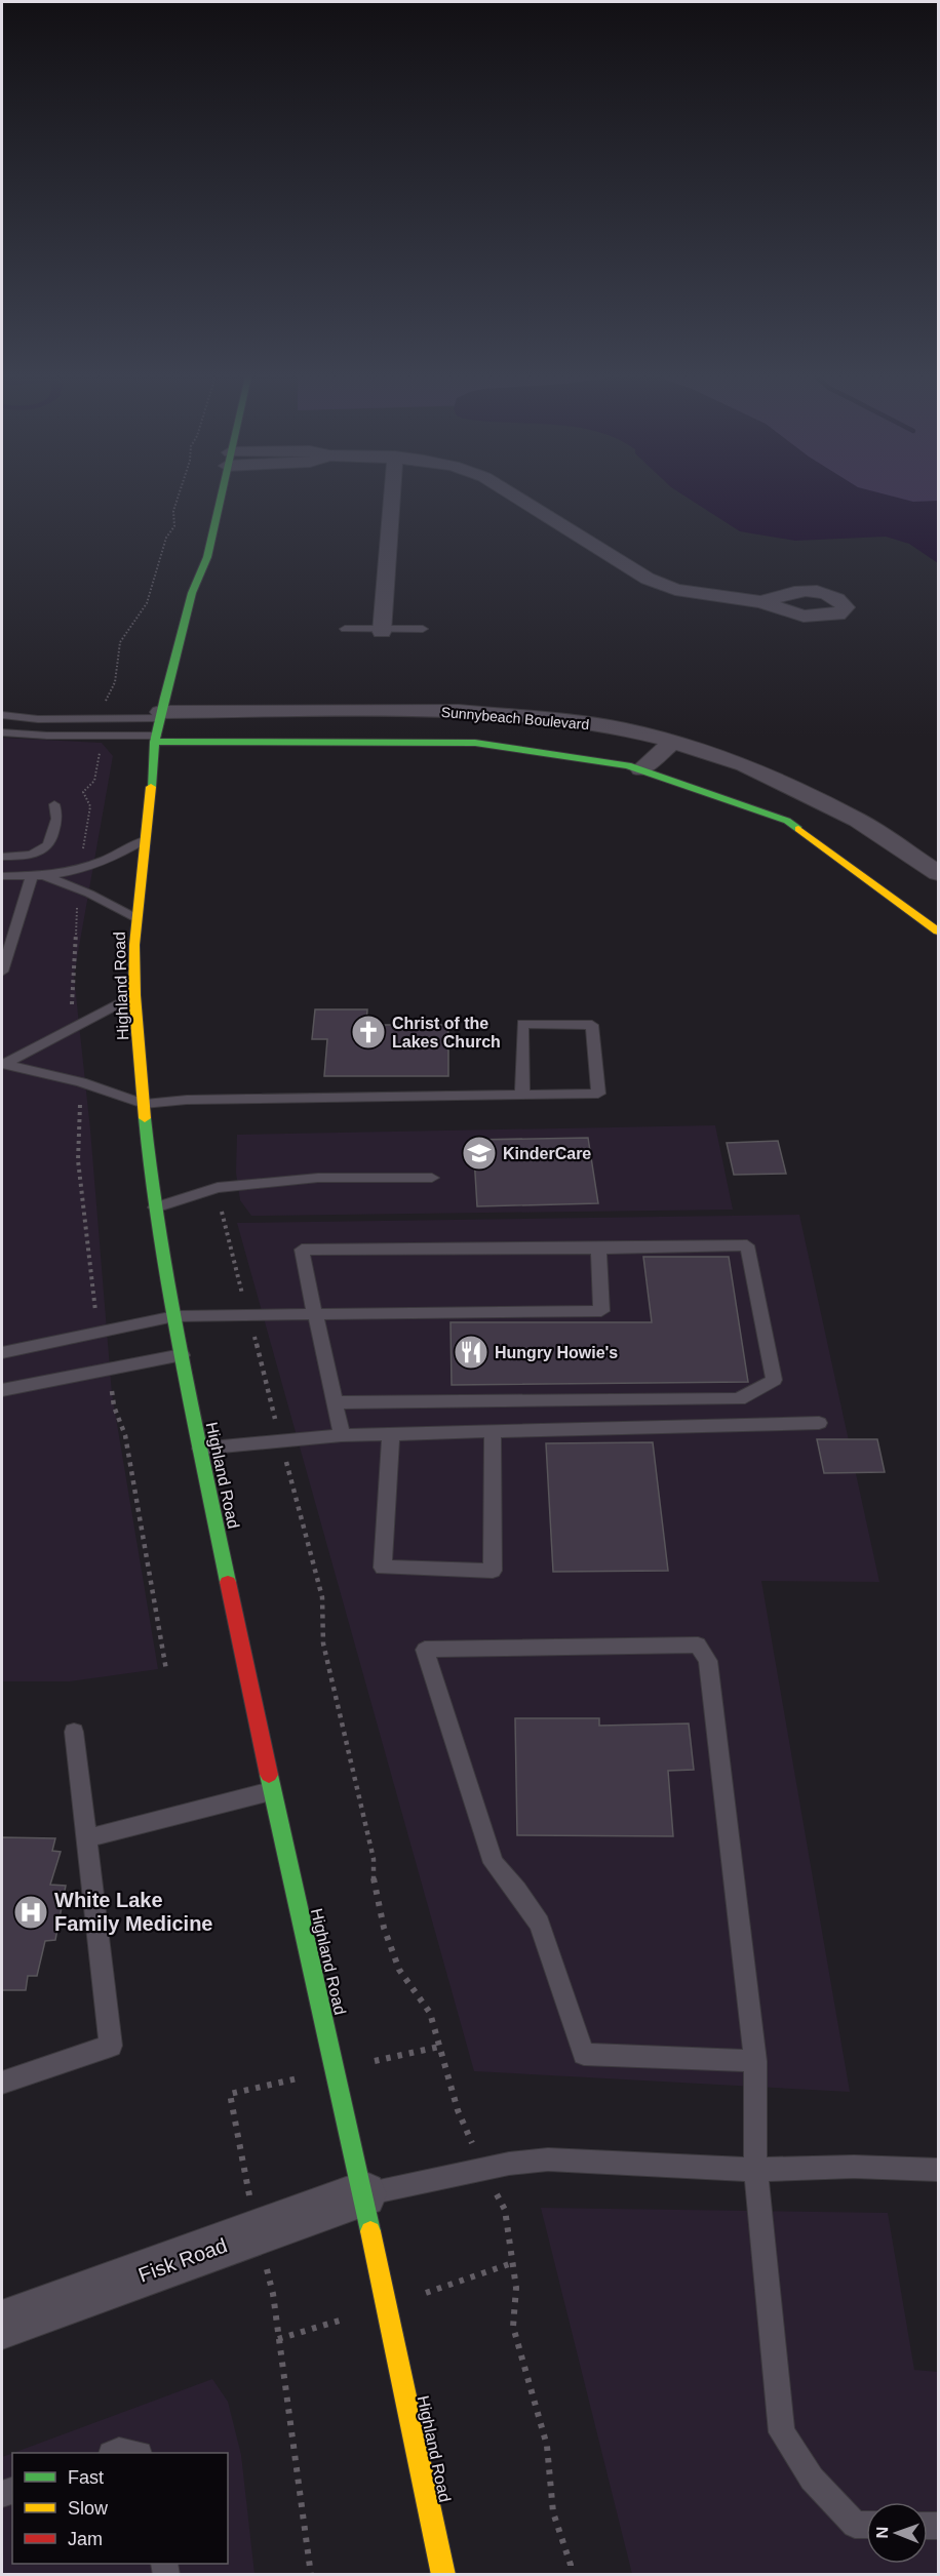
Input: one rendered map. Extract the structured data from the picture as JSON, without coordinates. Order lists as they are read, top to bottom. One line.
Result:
{"streets":{"main road":["Sunnybeach Boulevard","Highland Road"],"street":["Fisk Road"]},"crossings":[["Sunnybeach Boulevard","Highland Road"],["Highland Road","Fisk Road"]],"places":{"church":["Christ of the Lakes Church"],"school or university":["KinderCare"],"restaurant":["Hungry Howie's"],"hospital":["White Lake Family Medicine"]},"legend":["Fast","Slow","Jam"],"north":"left"}
